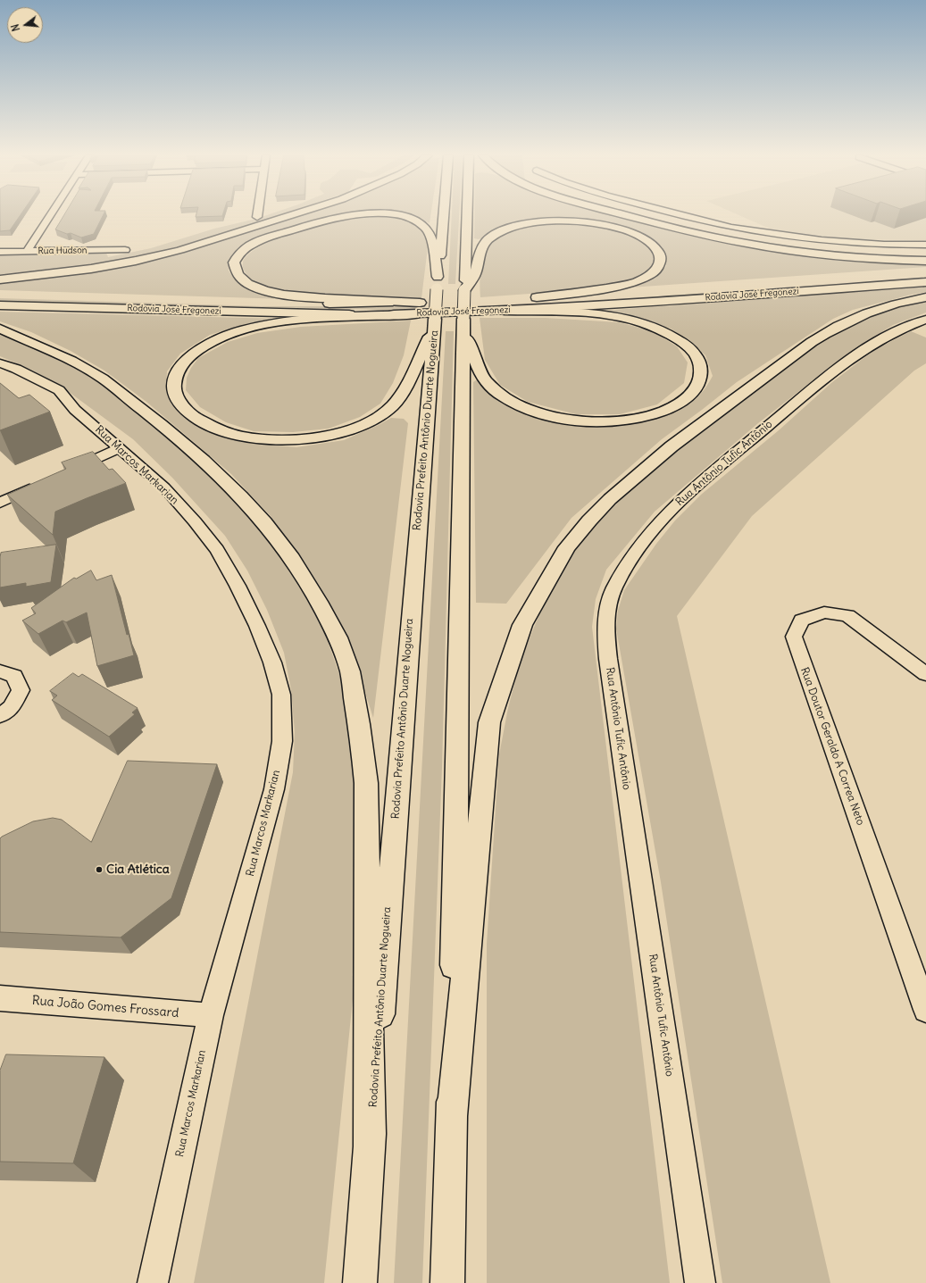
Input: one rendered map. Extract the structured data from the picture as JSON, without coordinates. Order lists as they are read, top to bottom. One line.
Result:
{"streets":{"highway":["Rodovia José Fregonezi","Rodovia Prefeito Antônio Duarte Nogueira"],"street":["Rua Hudson","Rua Antônio Tufic Antônio","Rua Marcos Markarian","Rua Doutor Geraldo A Correa Neto","Rua João Gomes Frossard"]},"crossings":[["Rua Marcos Markarian","Rua João Gomes Frossard"]],"places":["Cia Atlética"],"north":"left"}
